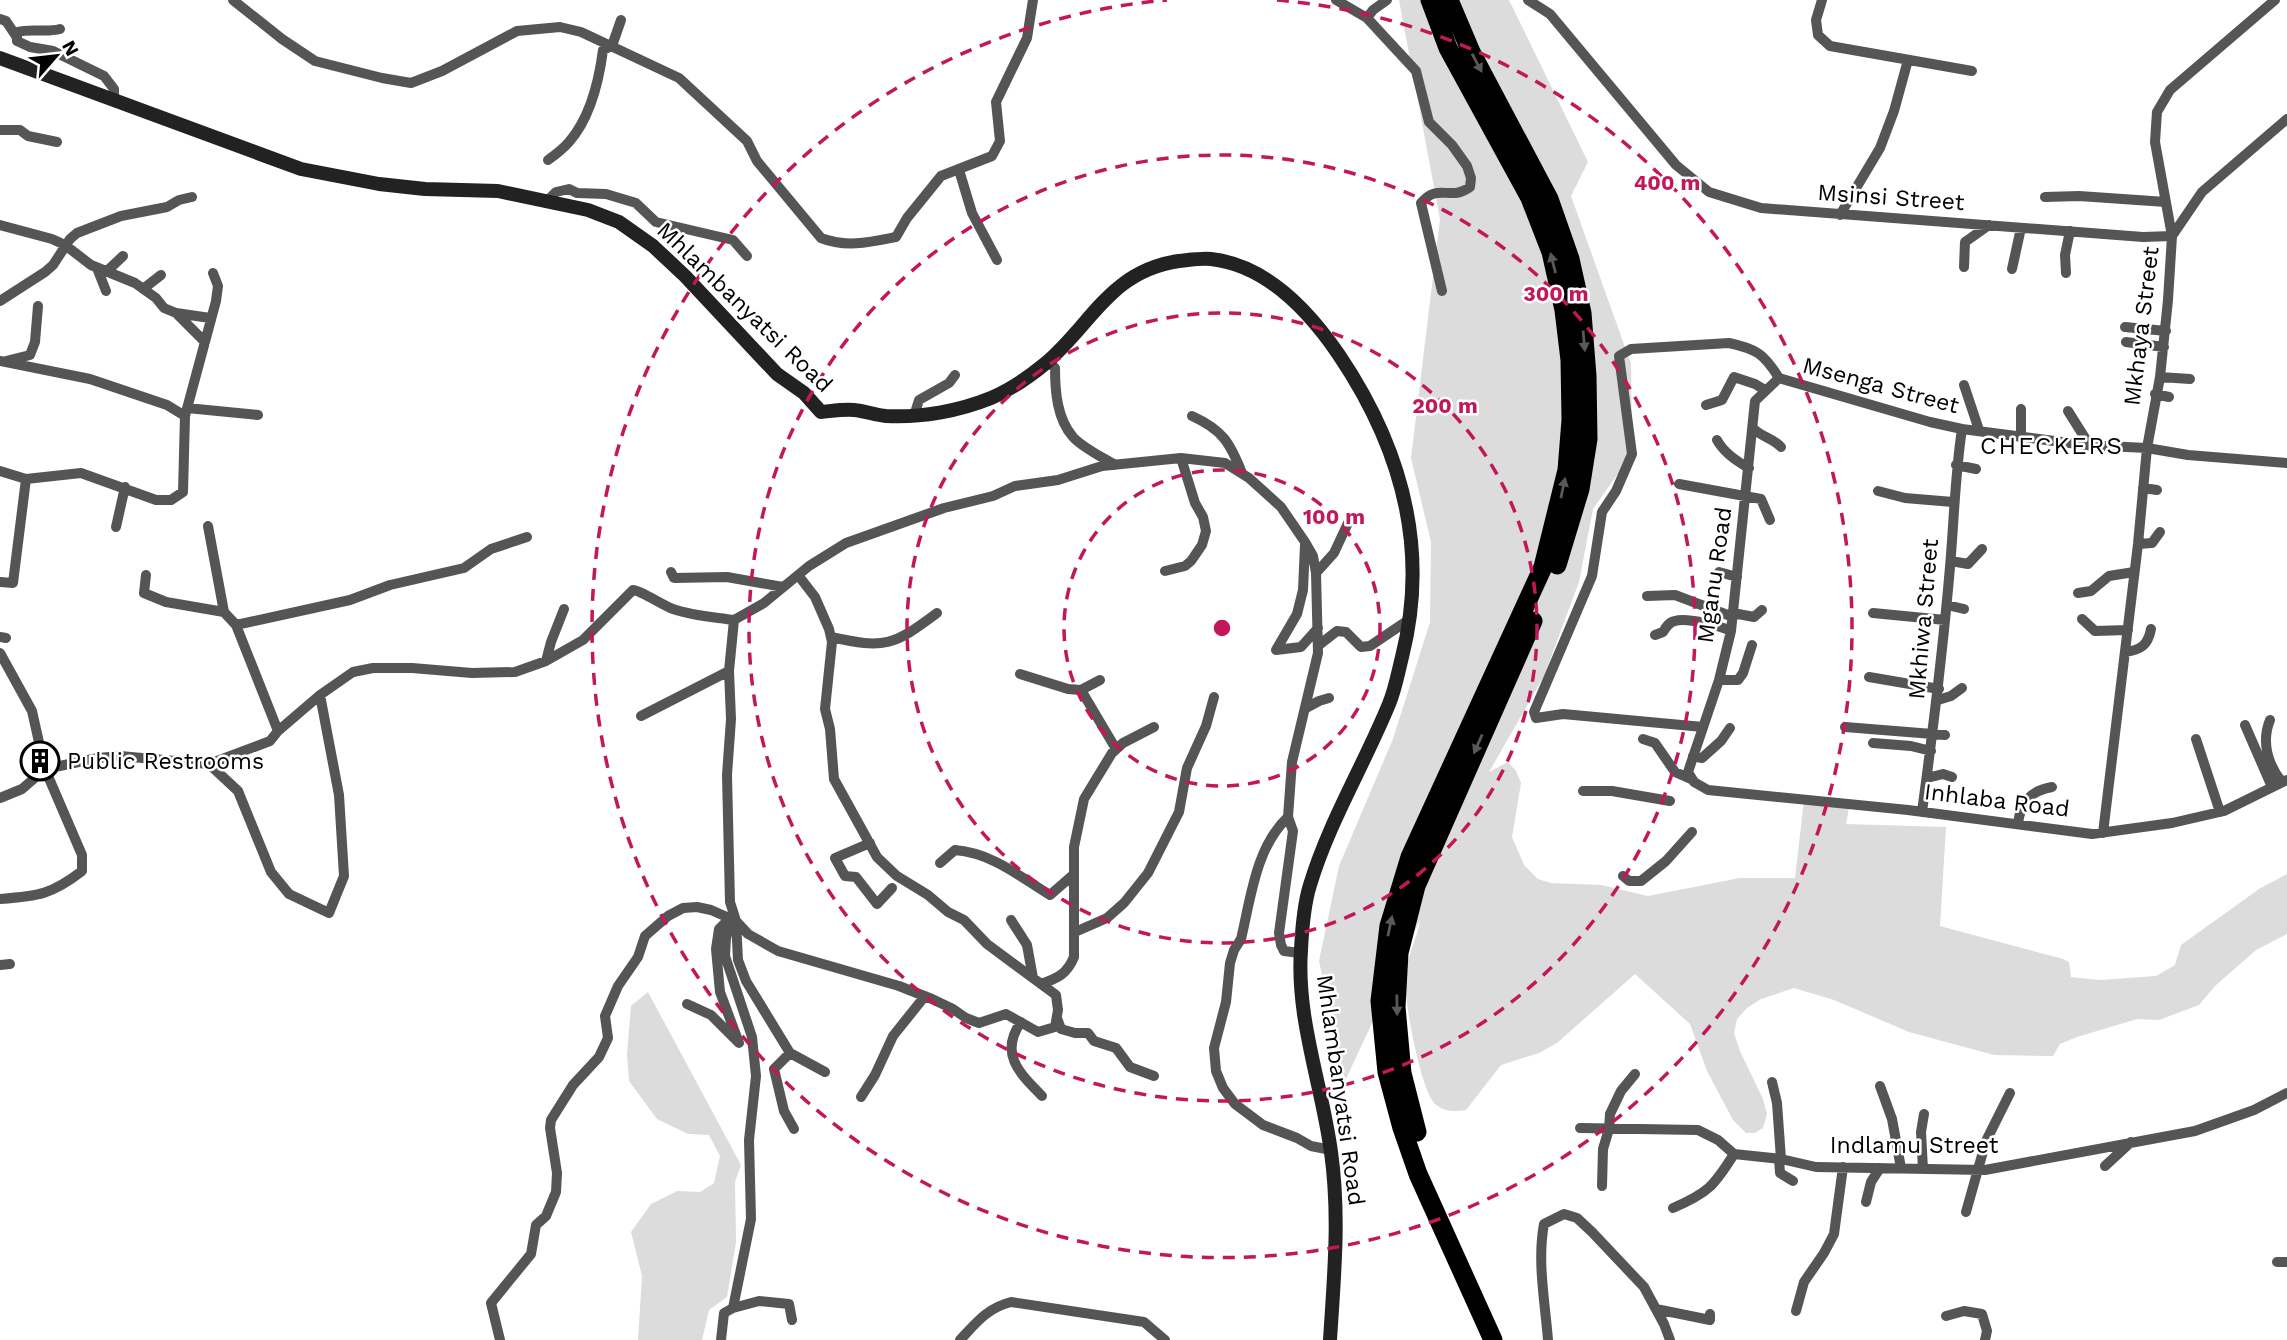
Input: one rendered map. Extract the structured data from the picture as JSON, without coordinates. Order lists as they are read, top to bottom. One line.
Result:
{"streets":{"main road":["Mhlambanyatsi Road"],"street":["Msinsi Street","Mkhaya Street","Msenga Street","Mganu Road","Mkhiwa Street","Inhlaba Road","Indlamu Street"]},"crossings":[["Msinsi Street","Mkhaya Street"],["Mkhaya Street","Msenga Street"],["Mkhaya Street","Inhlaba Road"],["Msenga Street","Mganu Road"],["Msenga Street","Mkhiwa Street"],["Mganu Road","Inhlaba Road"],["Mkhiwa Street","Inhlaba Road"]],"districts":["CHECKERS"],"places":{"building":["Public Restrooms"]},"north":"top right","rings":["400 m","300 m","200 m","100 m"]}
